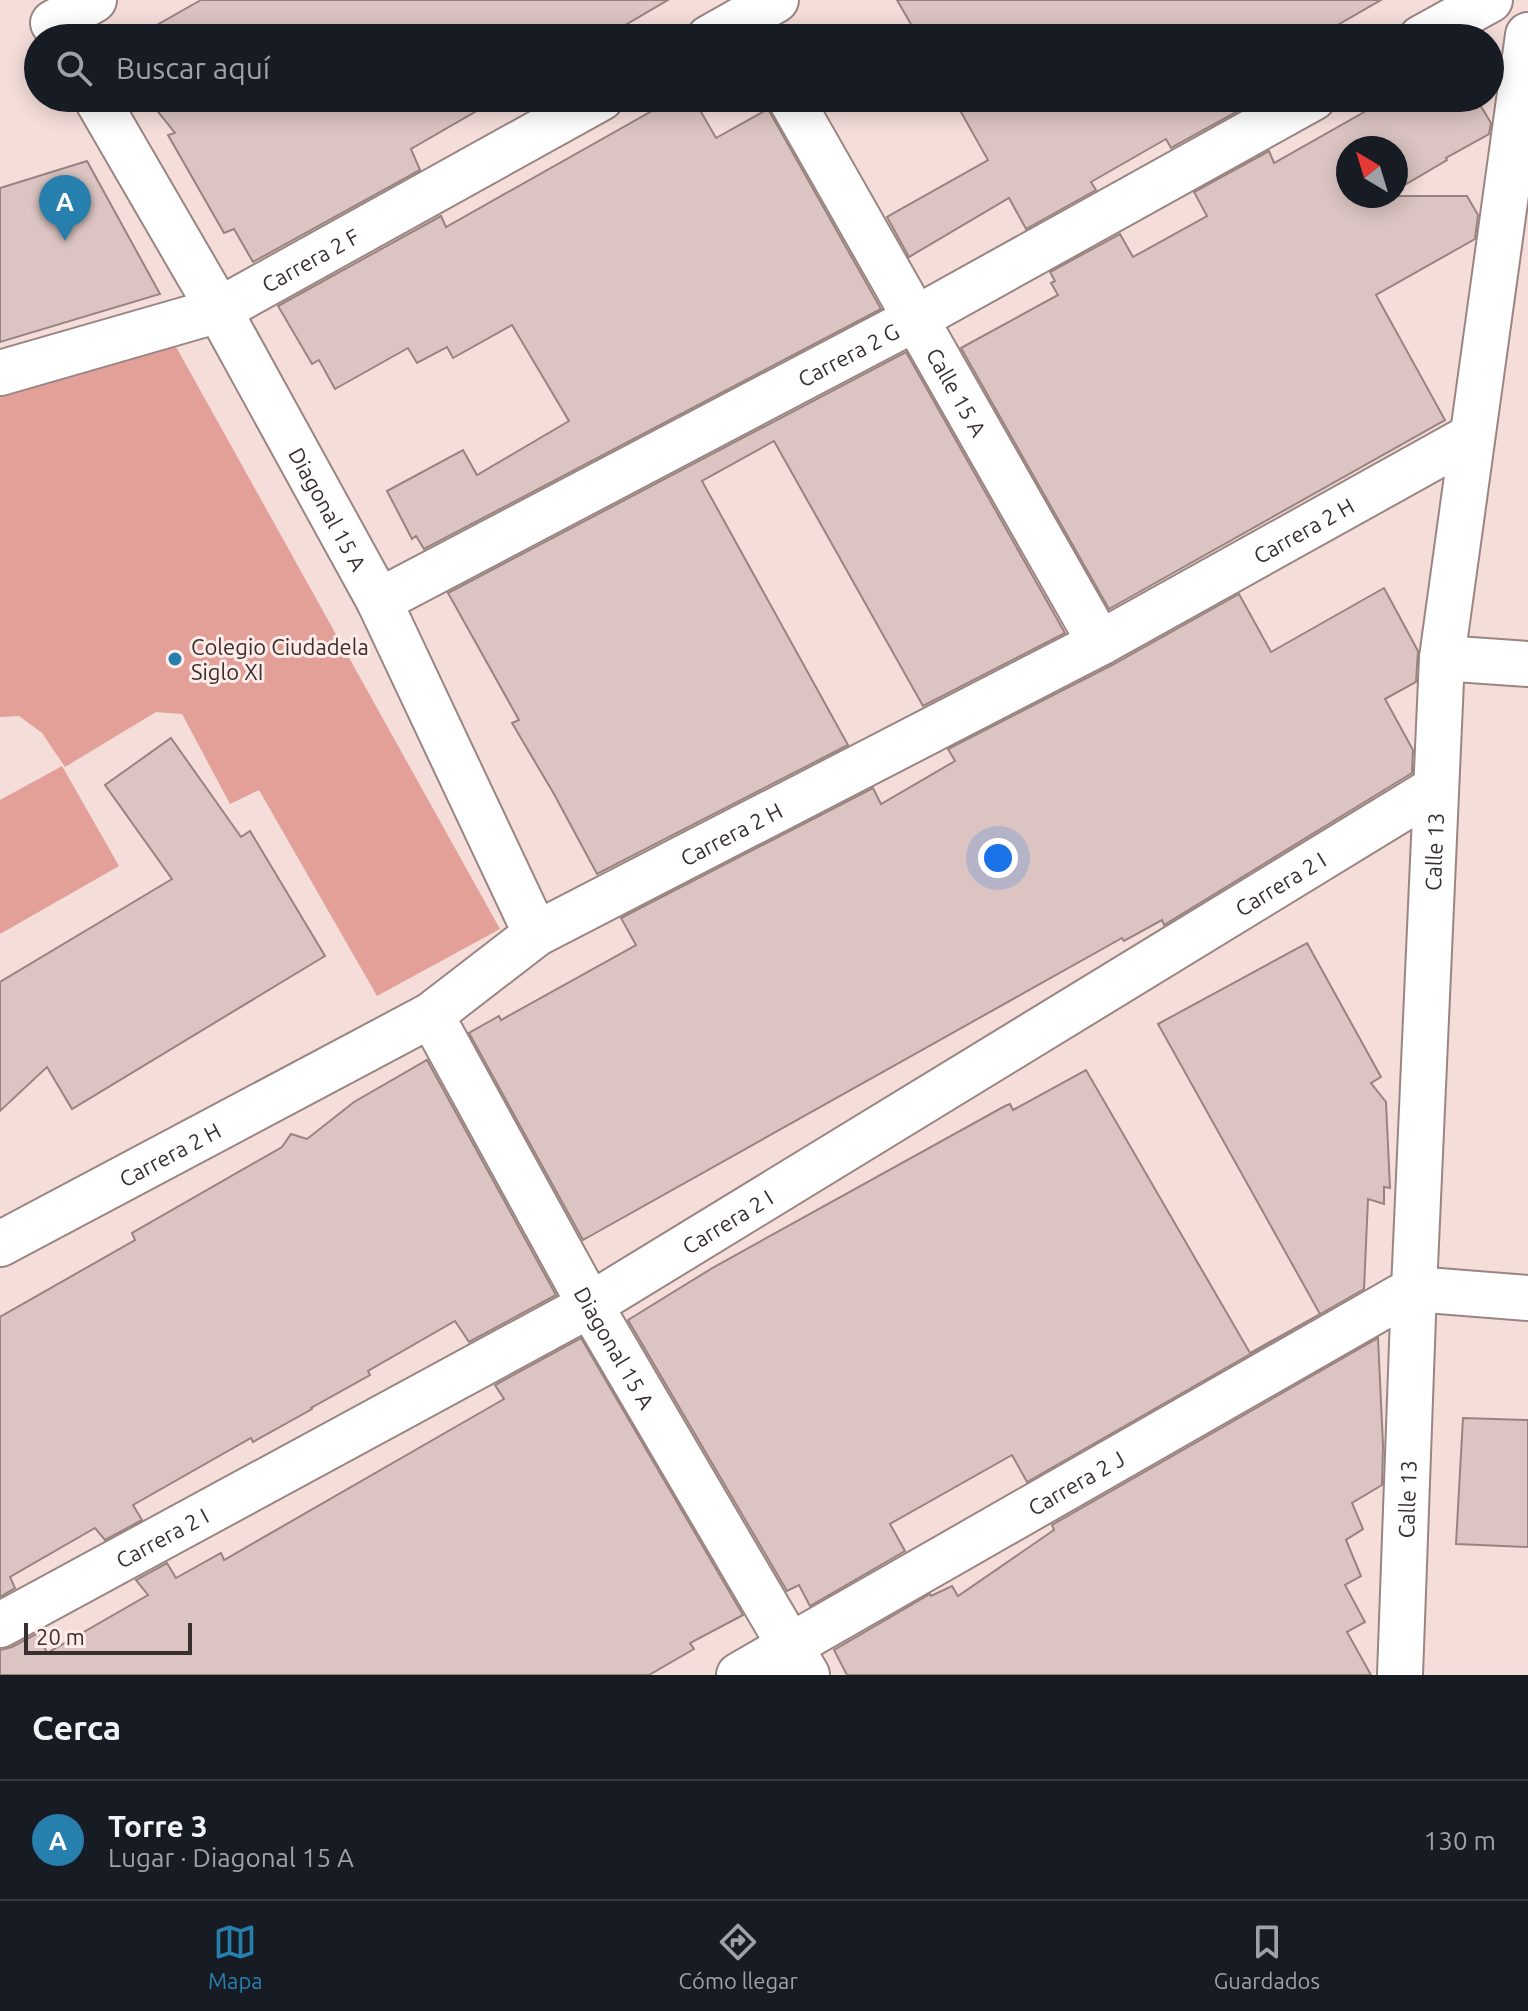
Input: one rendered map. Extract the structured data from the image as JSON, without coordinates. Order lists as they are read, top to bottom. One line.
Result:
{"streets":{"street":["Carrera 2 F","Carrera 2 G","Calle 15 A","Diagonal 15 A","Carrera 2 H","Calle 13","Carrera 2 I","Carrera 2 J"]},"crossings":[["Carrera 2 F","Diagonal 15 A"],["Carrera 2 G","Calle 15 A"],["Carrera 2 G","Diagonal 15 A"],["Calle 15 A","Carrera 2 H"],["Diagonal 15 A","Carrera 2 H"],["Diagonal 15 A","Carrera 2 I"],["Diagonal 15 A","Carrera 2 J"],["Carrera 2 H","Calle 13"],["Calle 13","Carrera 2 I"],["Calle 13","Carrera 2 J"]],"places":["Colegio Ciudadela Siglo XI"],"scale_bar":"20 m","north":"top left","page":{"search":"Buscar aquí","pins":"A","scale":"20 m","heading":"Cerca","list":[{"mark":"A","name":"Torre 3","note":"Lugar · Diagonal 15 A","value":"130 m"}],"nav":["Mapa","Cómo llegar","Guardados"]}}
